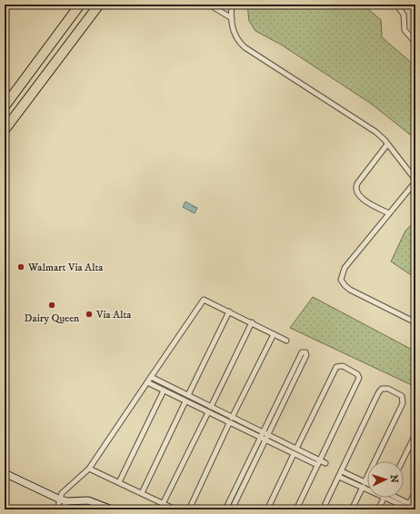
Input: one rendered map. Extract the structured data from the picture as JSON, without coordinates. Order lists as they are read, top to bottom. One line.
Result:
{"places":["Walmart Via Alta","Dairy Queen","Via Alta"],"north":"right"}
